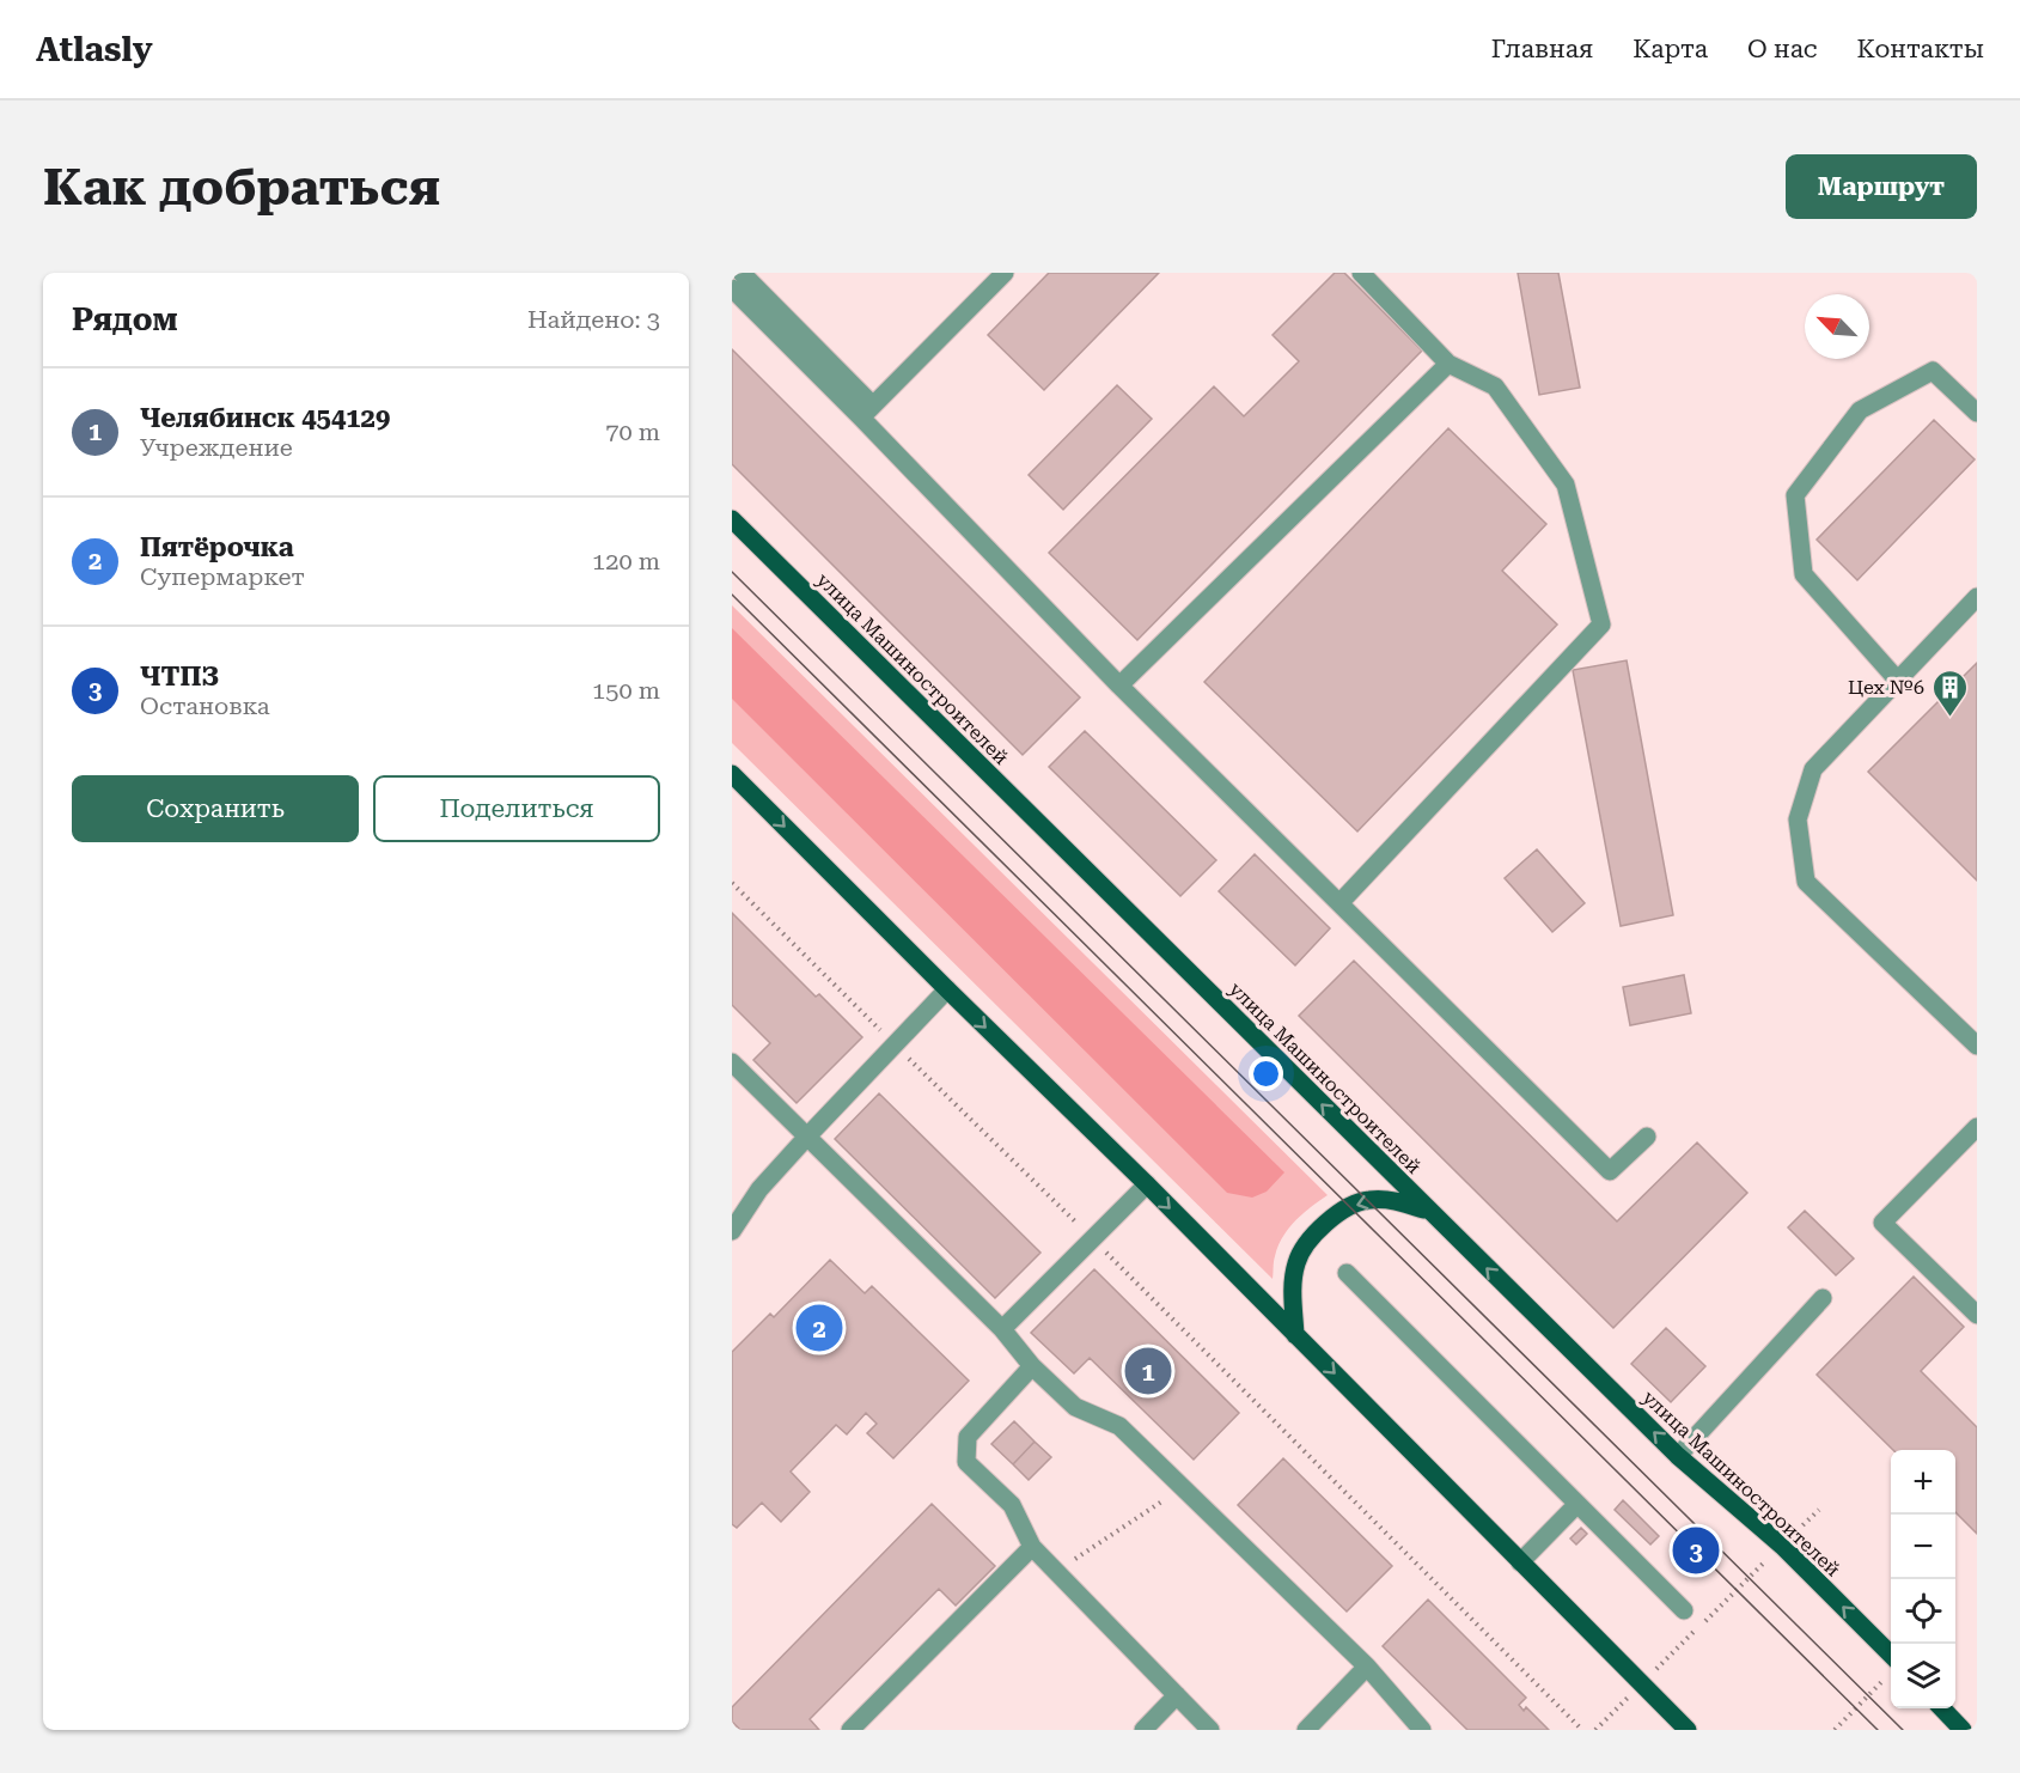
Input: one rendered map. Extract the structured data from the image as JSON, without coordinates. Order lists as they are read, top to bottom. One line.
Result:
{"streets":{"main road":["улица Машиностроителей"]},"one_way":["улица Машиностроителей"],"places":{"building":["Цех №6"]},"north":"top left","page":{"header":"Atlasly","nav":["Главная","Карта","О нас","Контакты"],"buttons":["Маршрут",["Сохранить","Поделиться"]],"title":"Как добраться","heading":["Рядом","Найдено: 3"],"list":[{"mark":"1","name":"Челябинск 454129","note":"Учреждение","value":"70 m"},{"mark":"2","name":"Пятёрочка","note":"Супермаркет","value":"120 m"},{"mark":"3","name":"ЧТПЗ","note":"Остановка","value":"150 m"}],"pins":["2","1","3"],"map_buttons":["+","−"]}}
